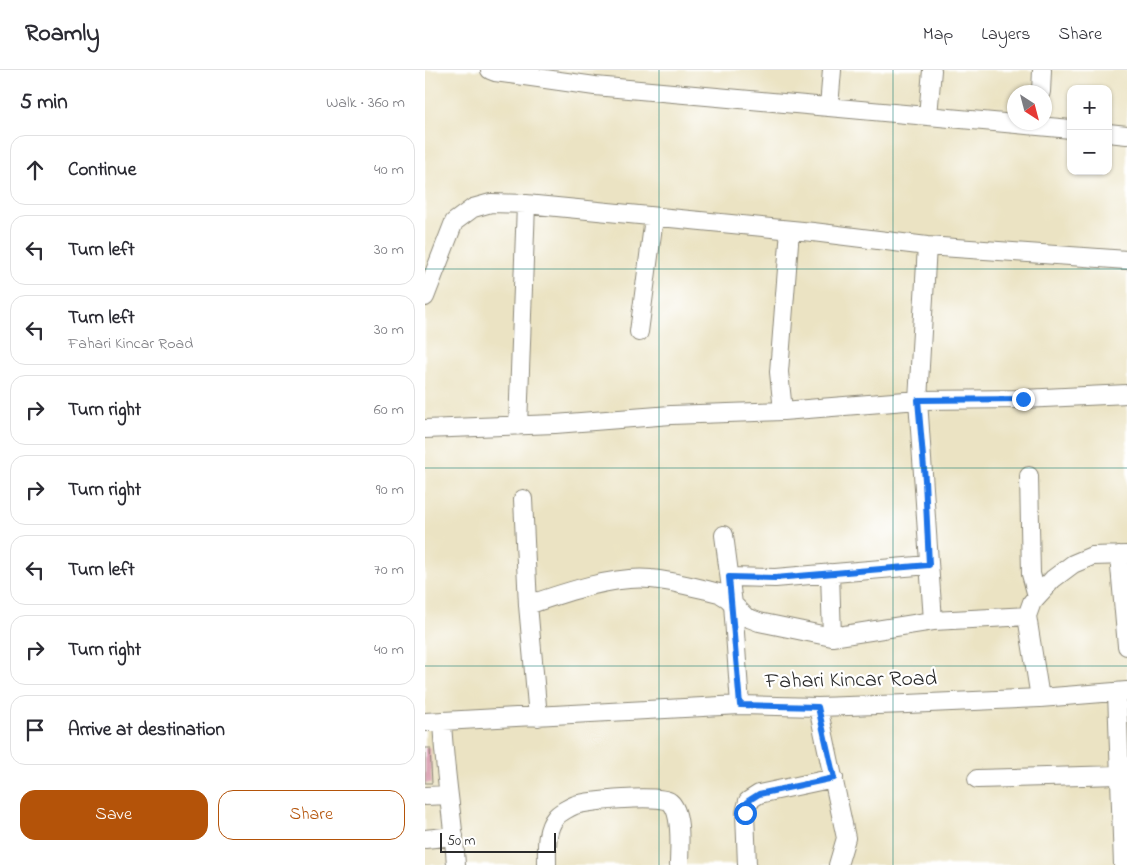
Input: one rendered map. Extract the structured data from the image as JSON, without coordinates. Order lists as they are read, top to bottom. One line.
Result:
{"streets":{"street":["Fahari Kincar Road"]},"scale_bar":"50 m","north":"bottom right","page":{"header":"Roamly","nav":["Map","Layers","Share"],"heading":["5 min","Walk · 360 m"],"map_buttons":["+","−"],"list":[["Continue","40 m"],["Turn left","30 m"],["Turn left","Fahari Kincar Road","30 m"],["Turn right","60 m"],["Turn right","90 m"],["Turn left","70 m"],["Turn right","40 m"],"Arrive at destination"],"buttons":["Save","Share"],"scale":"50 m"}}
